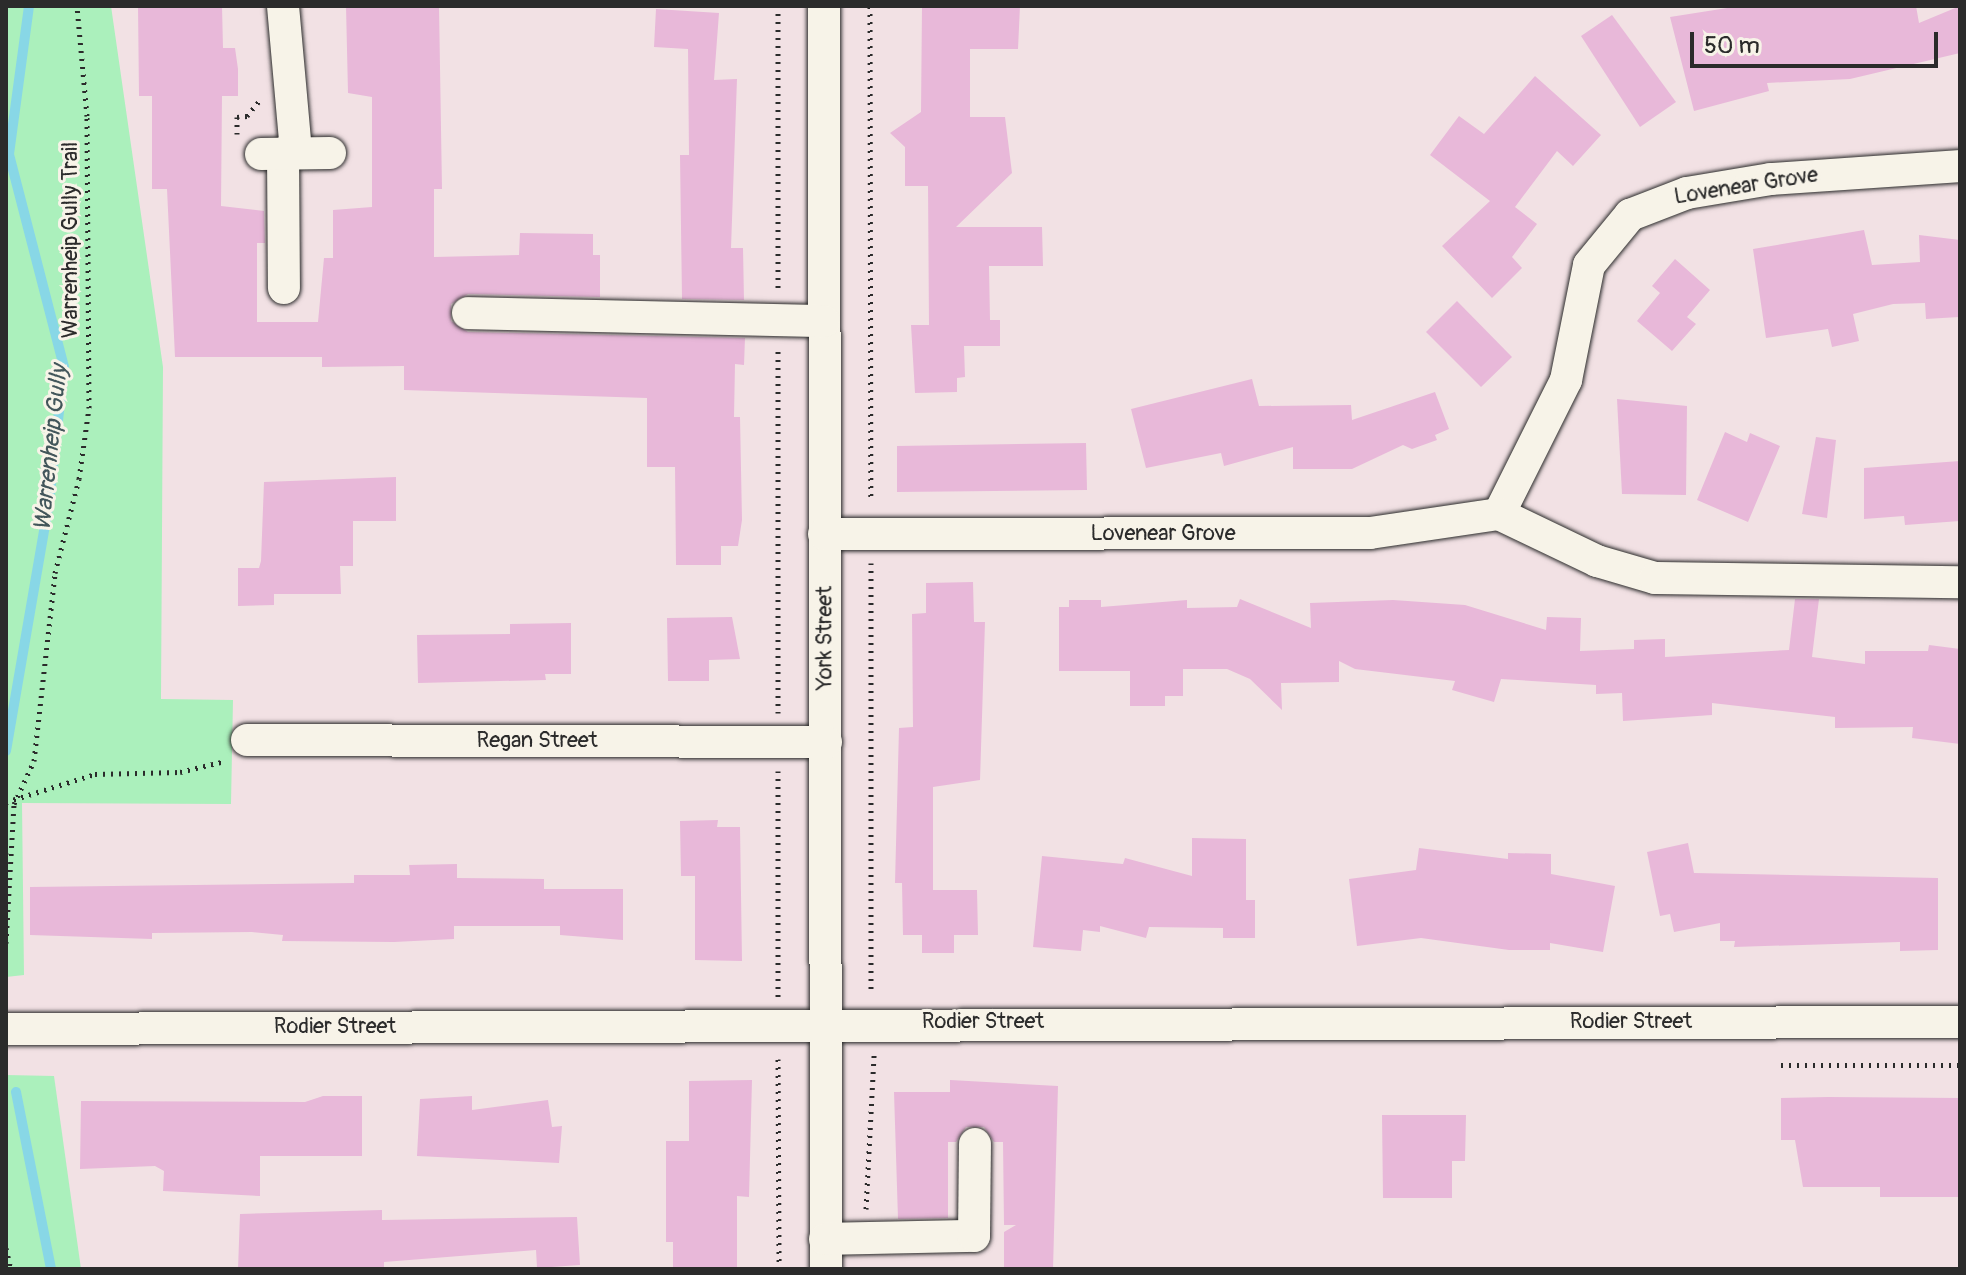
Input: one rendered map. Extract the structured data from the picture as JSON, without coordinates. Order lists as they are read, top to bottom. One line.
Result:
{"streets":{"street":["Lovenear Grove","York Street","Regan Street","Rodier Street"],"path":["Warrenheip Gully Trail"]},"crossings":[["Lovenear Grove","York Street"],["York Street","Regan Street"],["York Street","Rodier Street"]],"water":["Warrenheip Gully"],"scale_bar":"50 m"}
